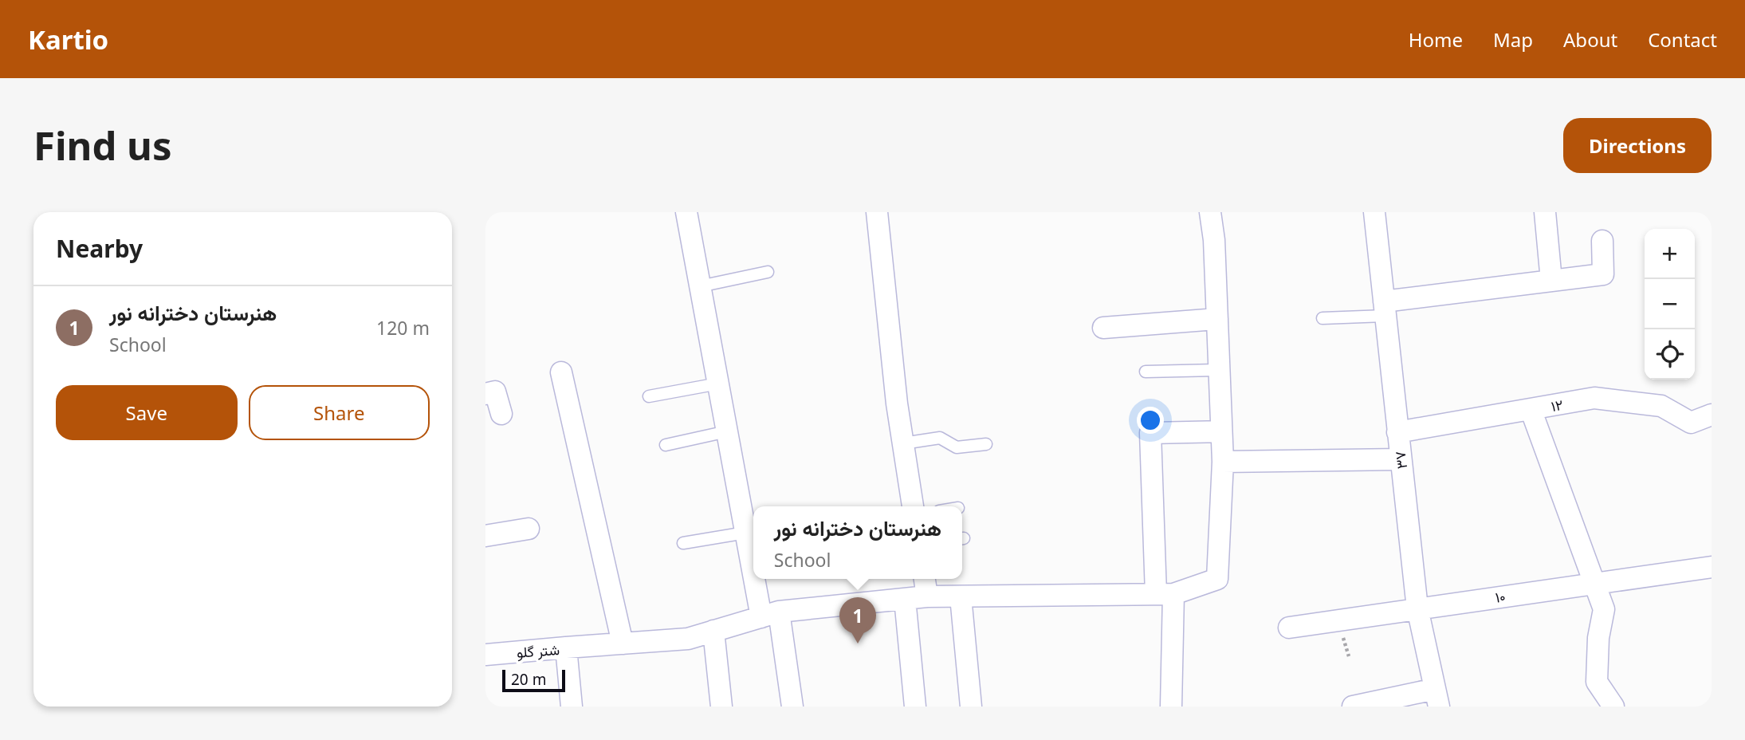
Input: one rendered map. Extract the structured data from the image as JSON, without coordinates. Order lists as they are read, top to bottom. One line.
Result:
{"streets":{"street":["۱۲","۳۷","۱۰","شتر گلو"]},"crossings":[["۱۲","۳۷"],["۳۷","۱۰"]],"scale_bar":"20 m","page":{"header":"Kartio","nav":["Home","Map","About","Contact"],"buttons":["Directions",["Save","Share"]],"title":"Find us","heading":"Nearby","map_buttons":["+","−"],"list":[{"mark":"1","name":"هنرستان دخترانه نور","note":"School","value":"120 m"}],"popup":["هنرستان دخترانه نور","School"],"pins":"1","scale":"20 m"}}
